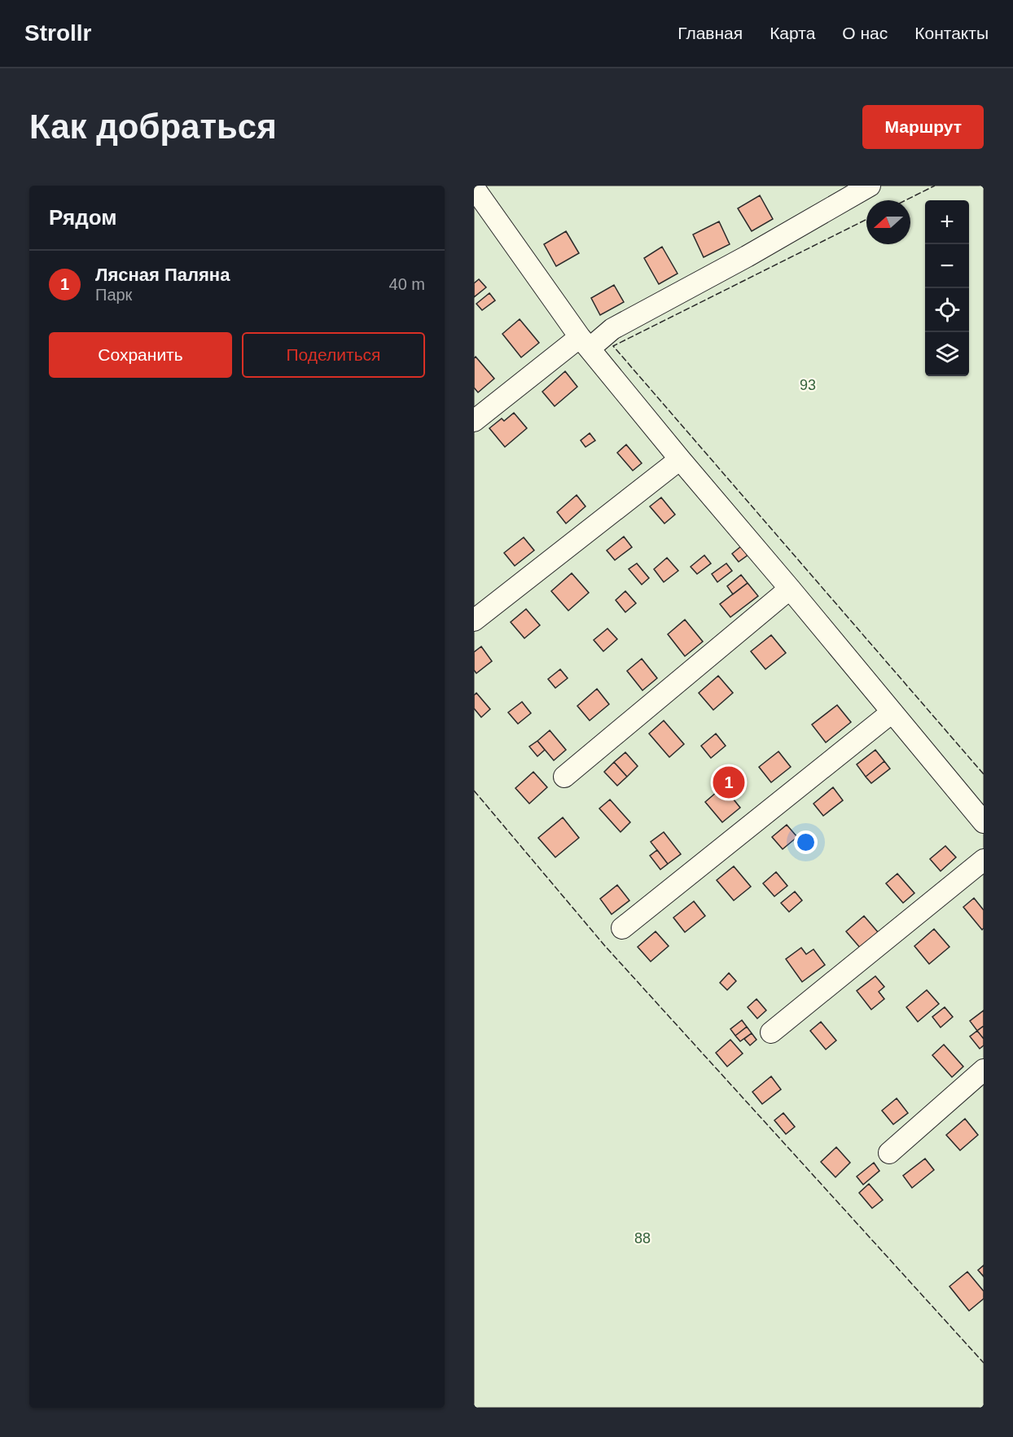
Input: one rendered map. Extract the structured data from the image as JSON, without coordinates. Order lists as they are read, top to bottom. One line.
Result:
{"parks":["93","88"],"north":"left","page":{"header":"Strollr","nav":["Главная","Карта","О нас","Контакты"],"buttons":["Маршрут",["Сохранить","Поделиться"]],"title":"Как добраться","heading":"Рядом","map_buttons":["+","−"],"list":[{"mark":"1","name":"Лясная Паляна","note":"Парк","value":"40 m"}],"pins":"1"}}
